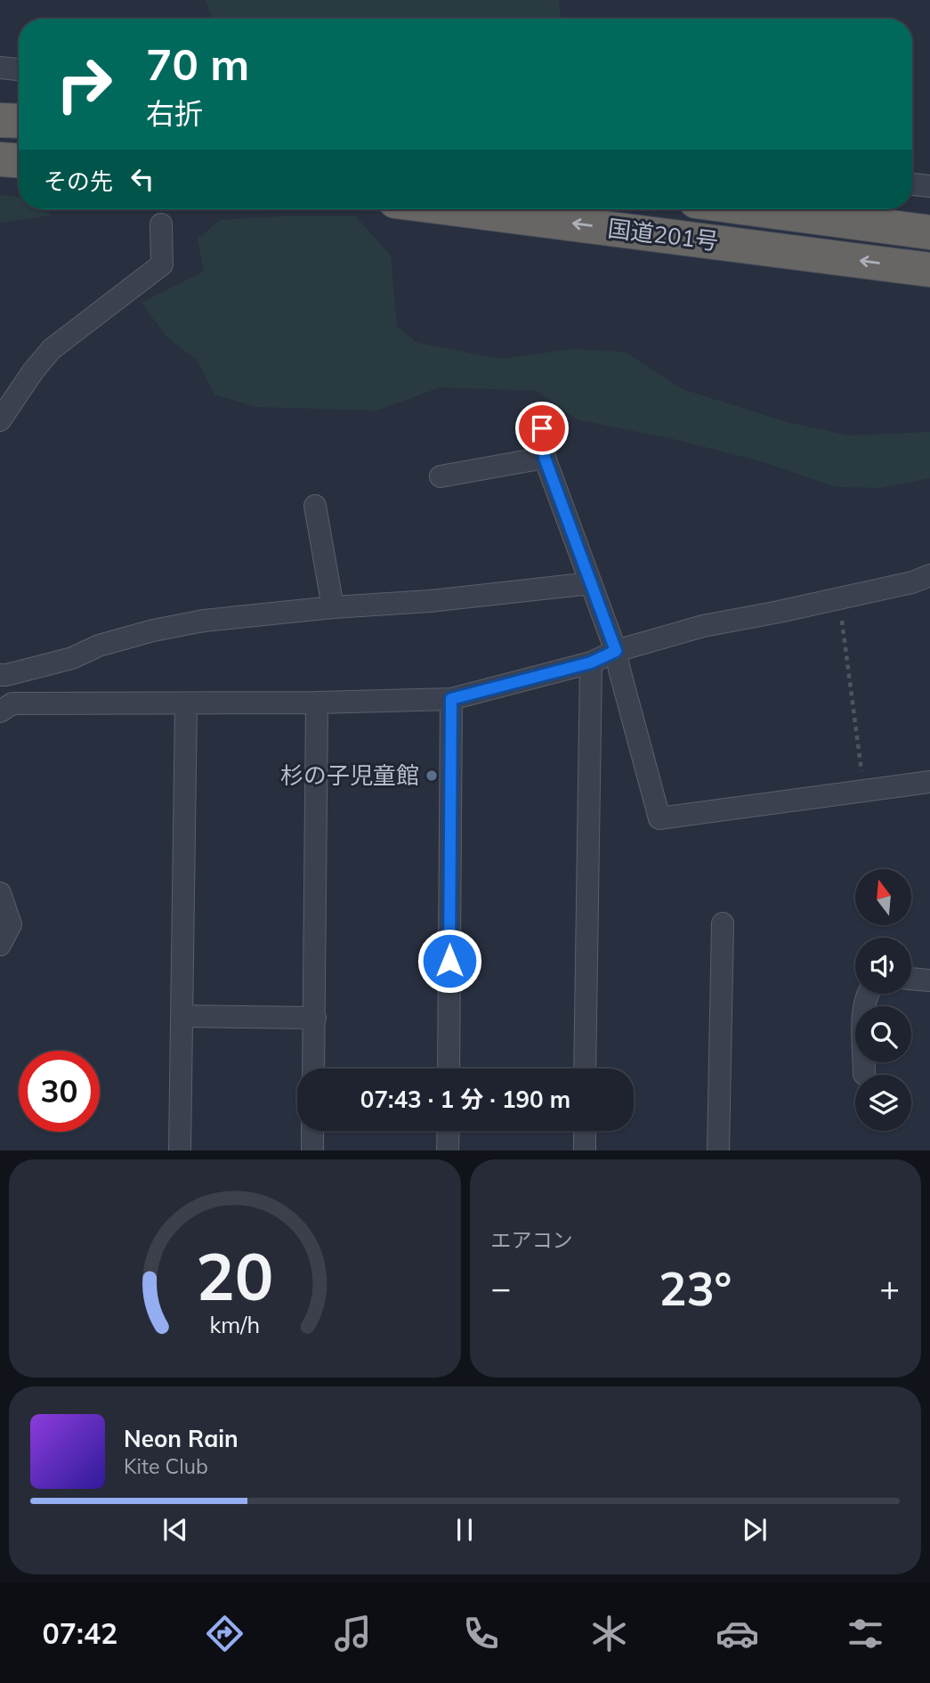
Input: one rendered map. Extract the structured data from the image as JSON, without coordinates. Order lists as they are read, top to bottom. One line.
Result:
{"streets":{"highway":["国道201号"]},"places":["杉の子児童館"],"north":"top","page":{"turn":["70 m","右折"],"then":"その先","limit":"30","trip":"07:43 · 1 分 · 190 m","tile":"エアコン","heat":["−","23°","+"],"song":["Neon Rain","Kite Club"],"tabs":"07:42","gauge":["20","km/h"]}}
